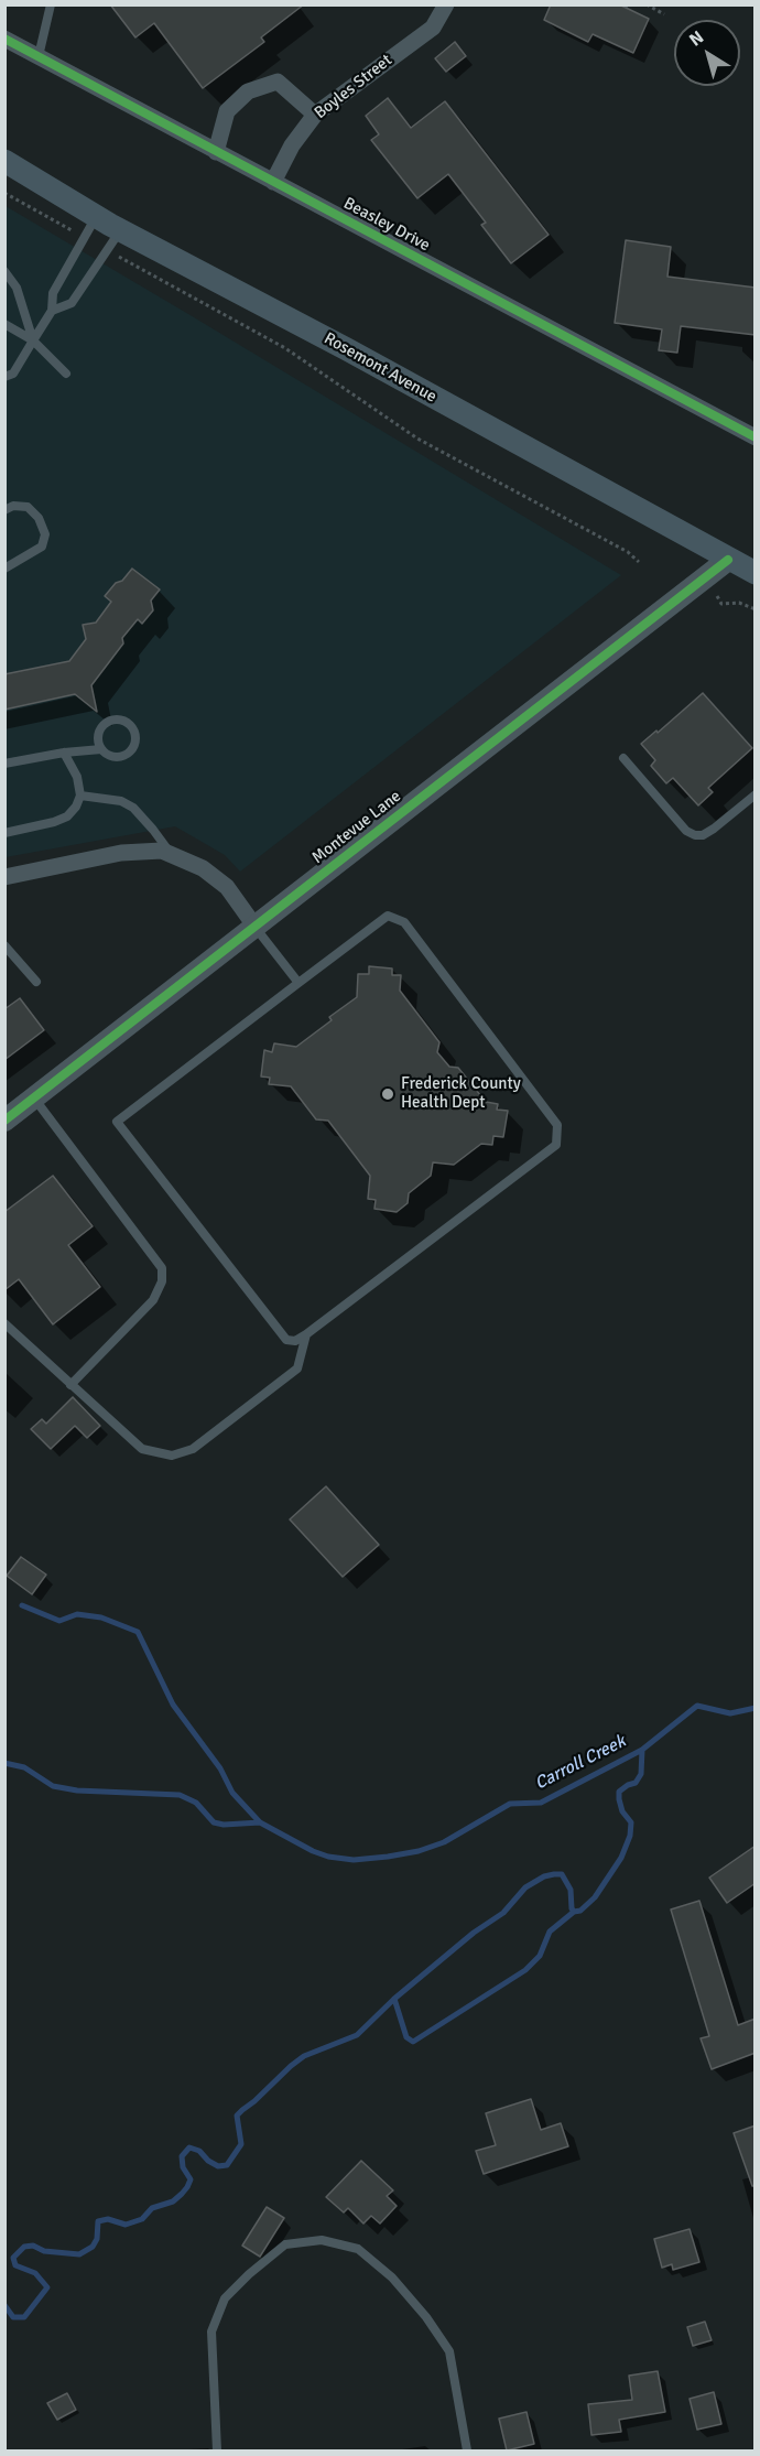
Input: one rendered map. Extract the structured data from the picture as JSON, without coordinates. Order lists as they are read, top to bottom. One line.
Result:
{"streets":{"main road":["Rosemont Avenue"],"street":["Boyles Street","Beasley Drive","Montevue Lane"]},"crossings":[["Boyles Street","Beasley Drive"],["Rosemont Avenue","Montevue Lane"]],"water":["Carroll Creek"],"places":["Frederick County Health Dept"],"north":"top left"}
